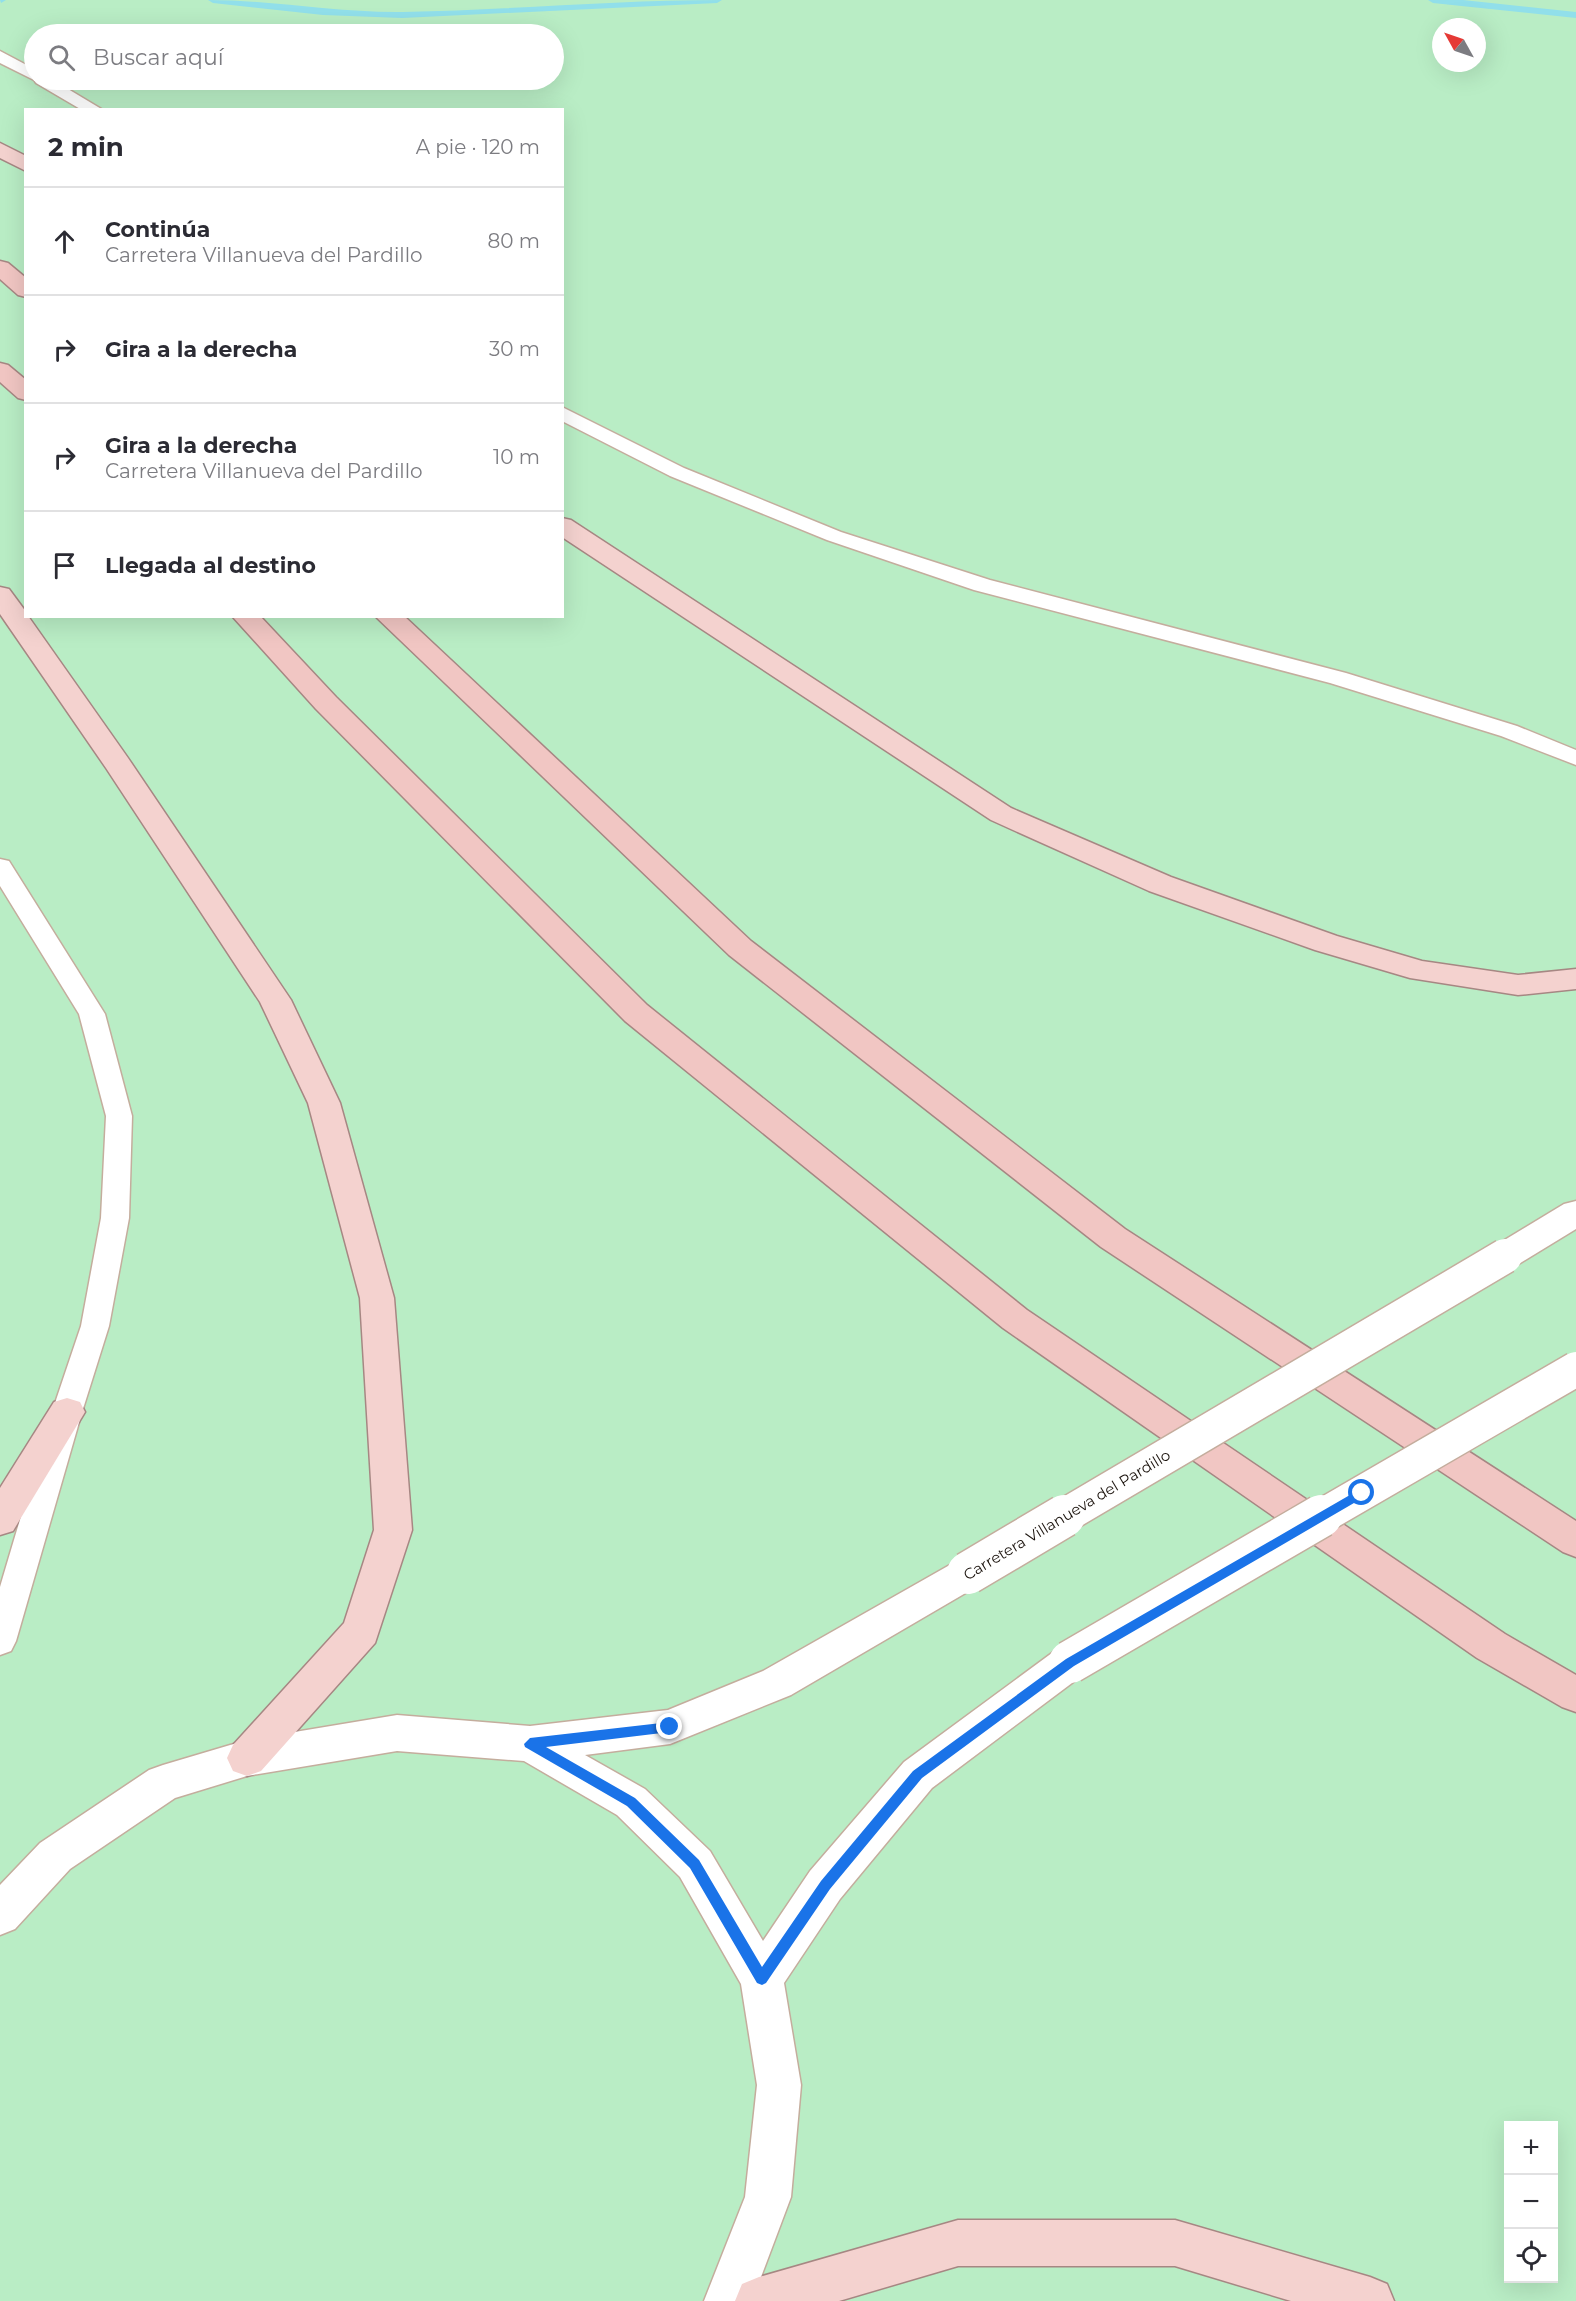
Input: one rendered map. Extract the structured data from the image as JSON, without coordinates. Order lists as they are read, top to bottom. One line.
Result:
{"streets":{"street":["Carretera Villanueva del Pardillo"]},"north":"top left","page":{"search":"Buscar aquí","heading":["2 min","A pie · 120 m"],"list":[["Continúa","Carretera Villanueva del Pardillo","80 m"],["Gira a la derecha","30 m"],["Gira a la derecha","Carretera Villanueva del Pardillo","10 m"],"Llegada al destino"],"map_buttons":["+","−"]}}
